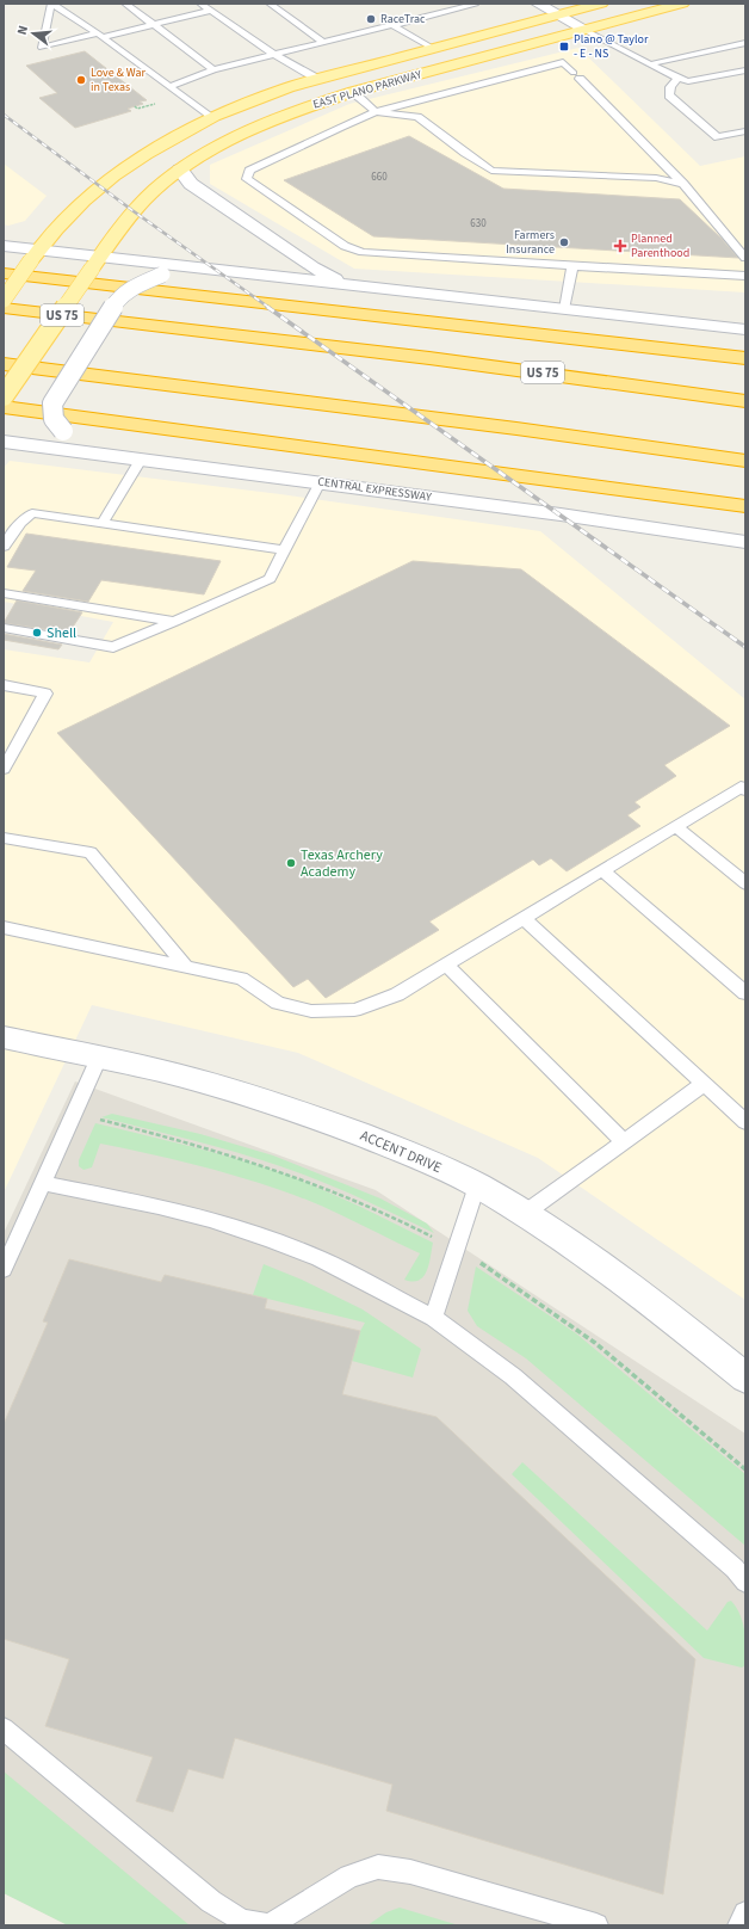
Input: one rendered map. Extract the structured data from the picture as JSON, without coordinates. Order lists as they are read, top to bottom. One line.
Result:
{"streets":{"highway":["US 75"],"main road":["EAST PLANO PARKWAY","CENTRAL EXPRESSWAY","ACCENT DRIVE"]},"places":{"other":["RaceTrac","Love & War in Texas","Farmers Insurance","Shell","Texas Archery Academy"],"transit":["Plano @ Taylor - E - NS"],"health":["Planned Parenthood"]},"house_numbers":["660","630"],"north":"left"}
